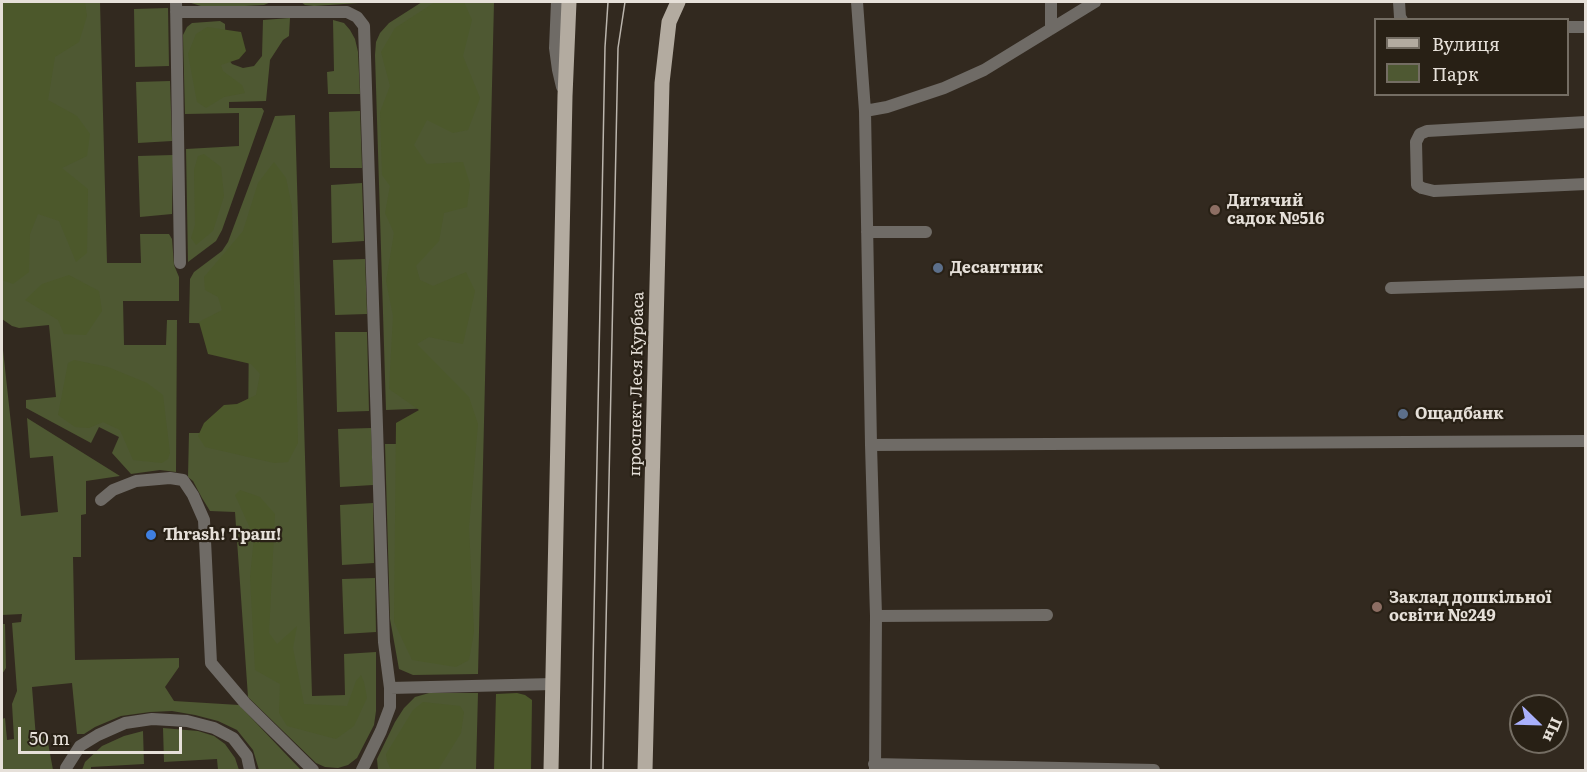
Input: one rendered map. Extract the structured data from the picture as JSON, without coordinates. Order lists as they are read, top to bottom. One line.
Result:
{"streets":{"main road":["проспект Леся Курбаса"]},"places":["Дитячий садок №516","Десантник","Ощадбанк","Thrash! Траш!","Заклад дошкільної освіти №249"],"legend":["Вулиця","Парк"],"scale_bar":"50 m","north":"bottom right"}
